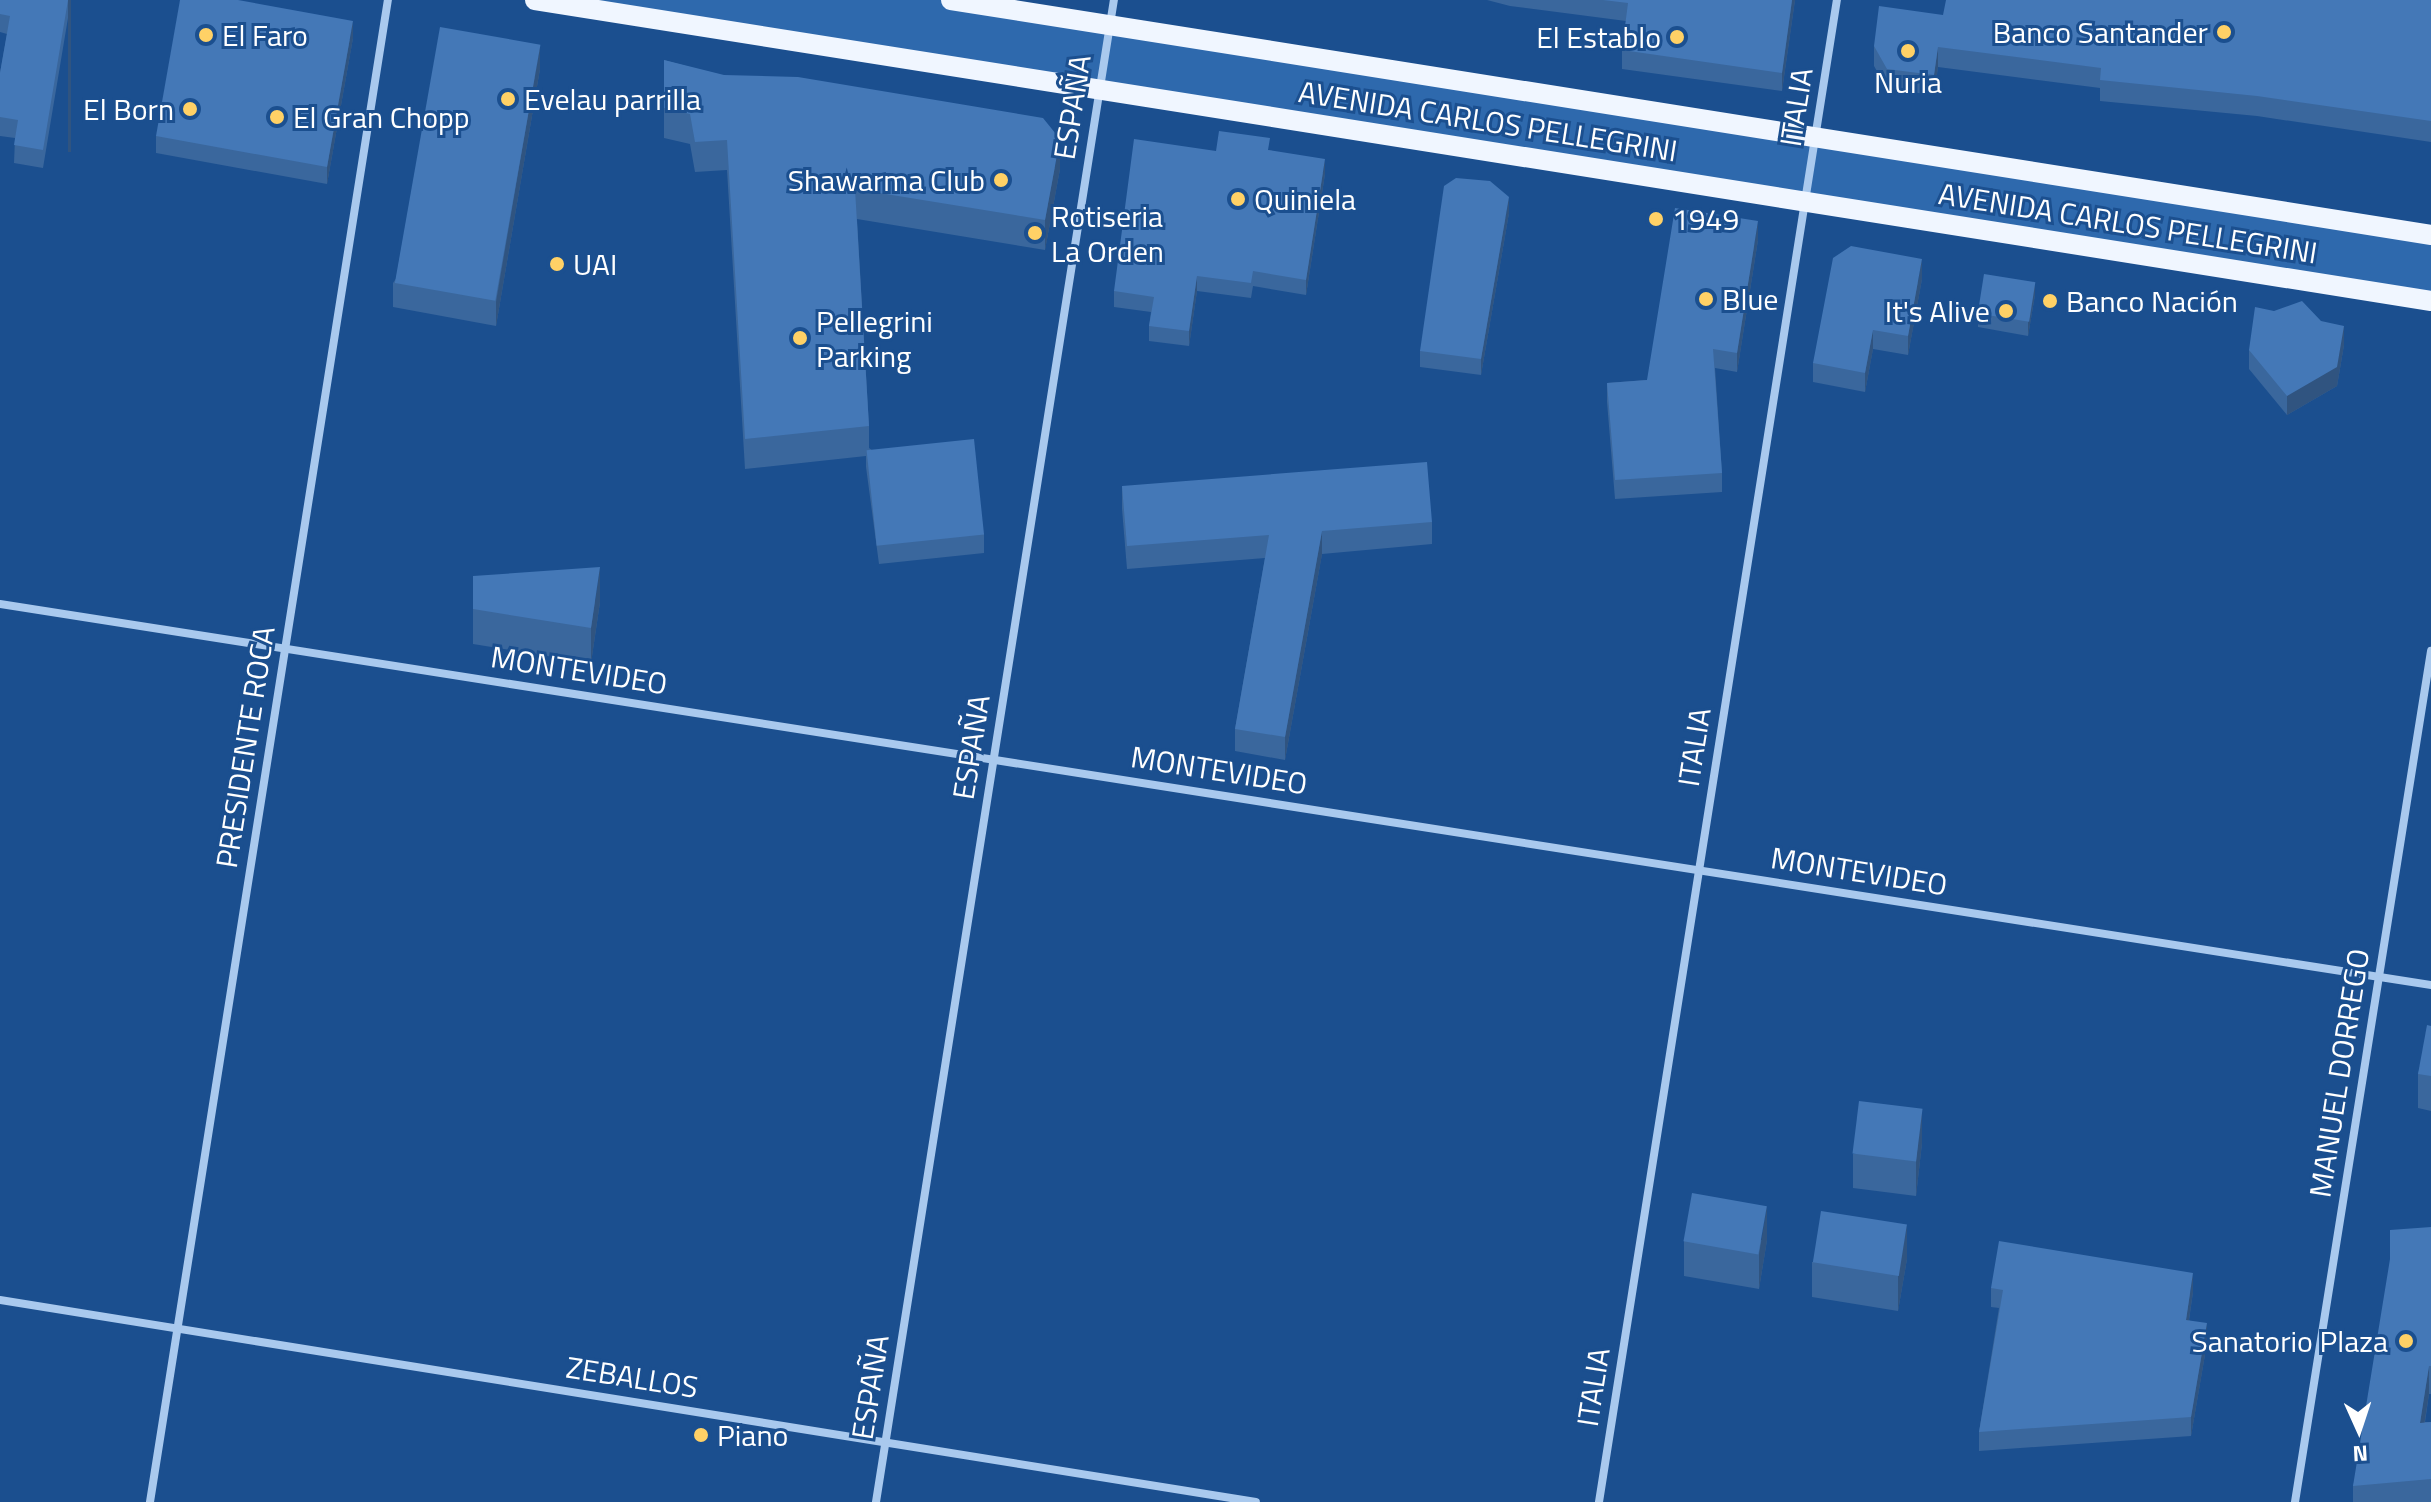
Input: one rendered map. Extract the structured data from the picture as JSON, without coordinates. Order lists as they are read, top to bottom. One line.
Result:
{"streets":{"main road":["AVENIDA CARLOS PELLEGRINI"],"street":["ESPAÑA","ITALIA","MONTEVIDEO","PRESIDENTE ROCA","MANUEL DORREGO","ZEBALLOS"]},"crossings":[["ESPAÑA","AVENIDA CARLOS PELLEGRINI"],["ESPAÑA","MONTEVIDEO"],["ESPAÑA","ZEBALLOS"],["ITALIA","AVENIDA CARLOS PELLEGRINI"],["ITALIA","MONTEVIDEO"],["MONTEVIDEO","PRESIDENTE ROCA"],["MONTEVIDEO","MANUEL DORREGO"],["PRESIDENTE ROCA","ZEBALLOS"]],"places":["Banco Santander","El Faro","El Establo","Nuria","Evelau parrilla","El Born","El Gran Chopp","Shawarma Club","Quiniela","1949","Rotiseria La Orden","UAI","Blue","Banco Nación","It's Alive","Pellegrini Parking","Sanatorio Plaza","Piano"],"north":"bottom"}
